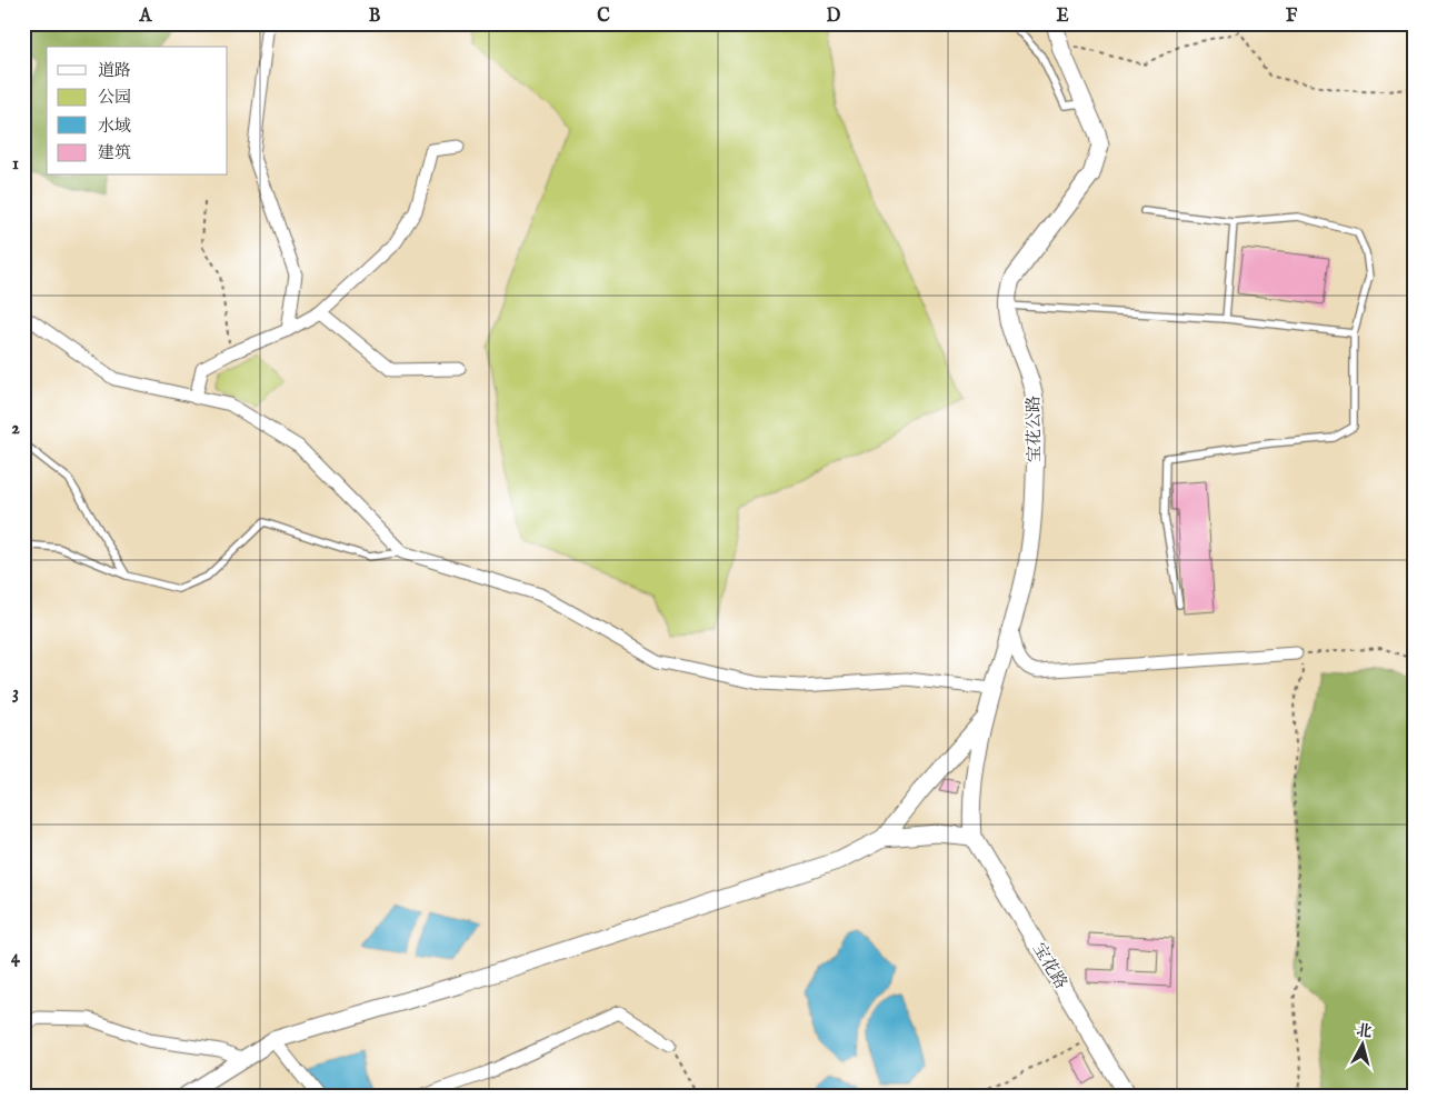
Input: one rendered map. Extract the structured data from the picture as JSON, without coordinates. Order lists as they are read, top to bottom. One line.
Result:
{"streets":{"street":["宝花公路","宝花路"]},"crossings":[["宝花公路","宝花路"]],"legend":["道路","公园","水域","建筑"],"north":"top","grid":{"columns":["A","B","C","D","E","F"],"rows":["1","2","3","4"]}}
